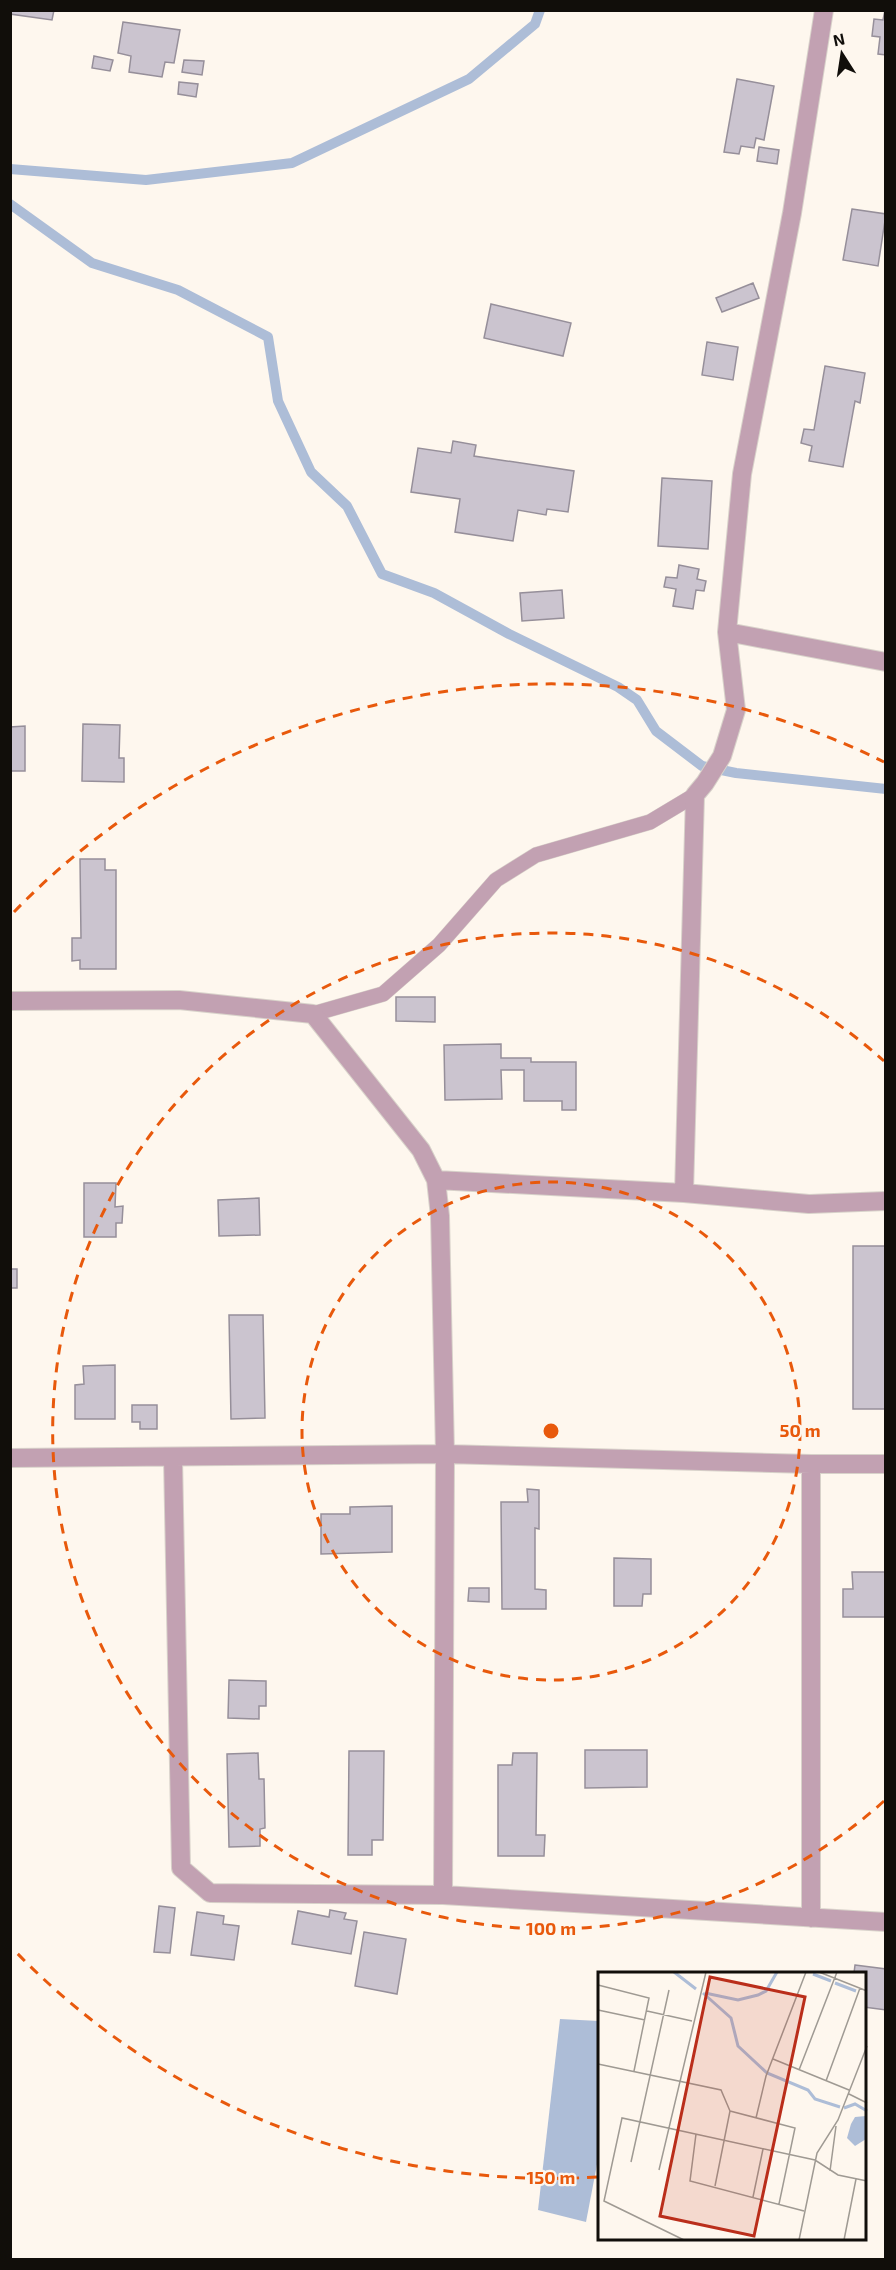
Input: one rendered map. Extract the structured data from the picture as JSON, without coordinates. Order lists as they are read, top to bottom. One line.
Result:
{"north":"top","rings":["50 m","100 m","150 m"]}
